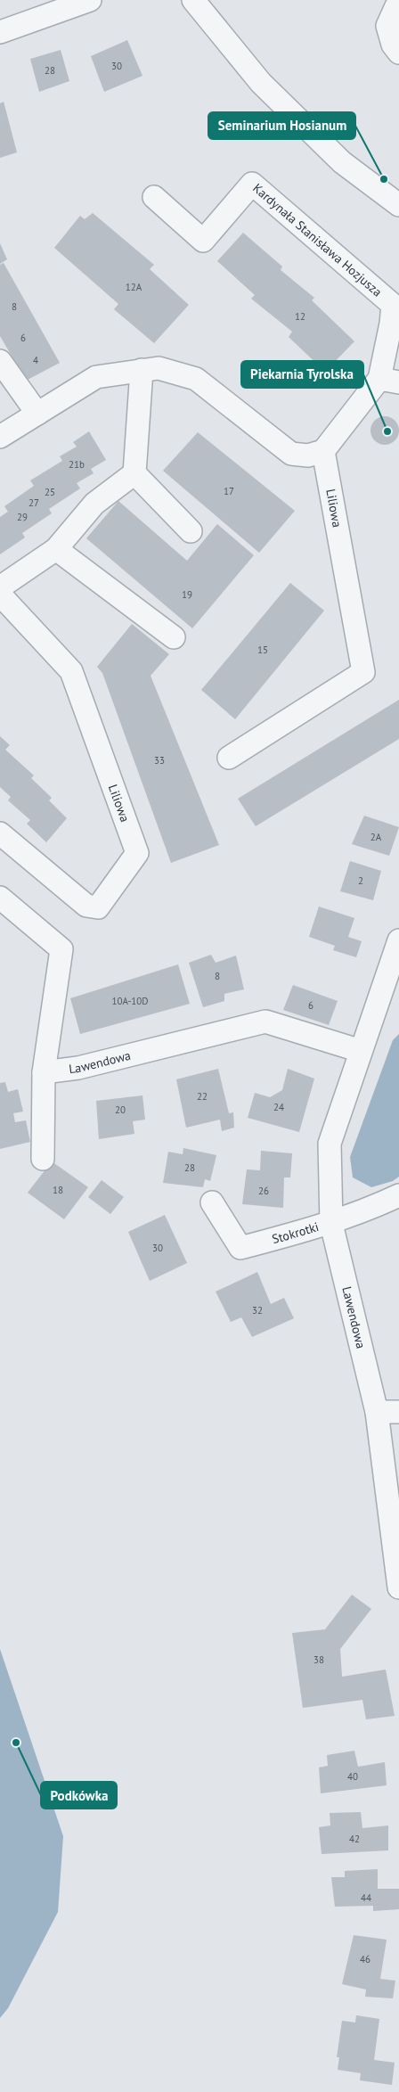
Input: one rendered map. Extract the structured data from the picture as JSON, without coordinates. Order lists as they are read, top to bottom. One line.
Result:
{"streets":{"street":["Kardynała Stanisława Hozjusza","Liliowa","Lawendowa","Stokrotki"]},"crossings":[["Lawendowa","Stokrotki"]],"places":["Seminarium Hosianum","Piekarnia Tyrolska","Podkówka"],"house_numbers":["30","28","12A","8","12","6","4","21b","17","25","27","29","19","15","33","2A","2","8","10A-10D","6","22","24","20","28","18","26","30","32","38","40","42","44","46"]}
